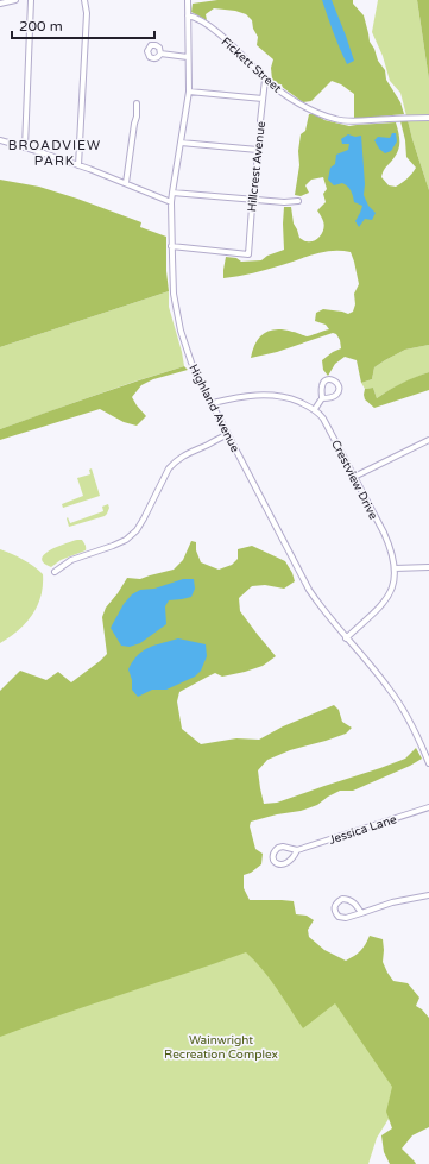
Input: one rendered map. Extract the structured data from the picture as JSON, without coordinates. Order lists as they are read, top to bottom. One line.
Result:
{"streets":{"street":["Fickett Street","Hillcrest Avenue","Highland Avenue","Crestview Drive","Jessica Lane"]},"crossings":[["Fickett Street","Hillcrest Avenue"],["Fickett Street","Highland Avenue"],["Hillcrest Avenue","Highland Avenue"],["Highland Avenue","Crestview Drive"]],"districts":["BROADVIEW PARK"],"parks":["Wainwright Recreation Complex"],"scale_bar":"200 m"}
